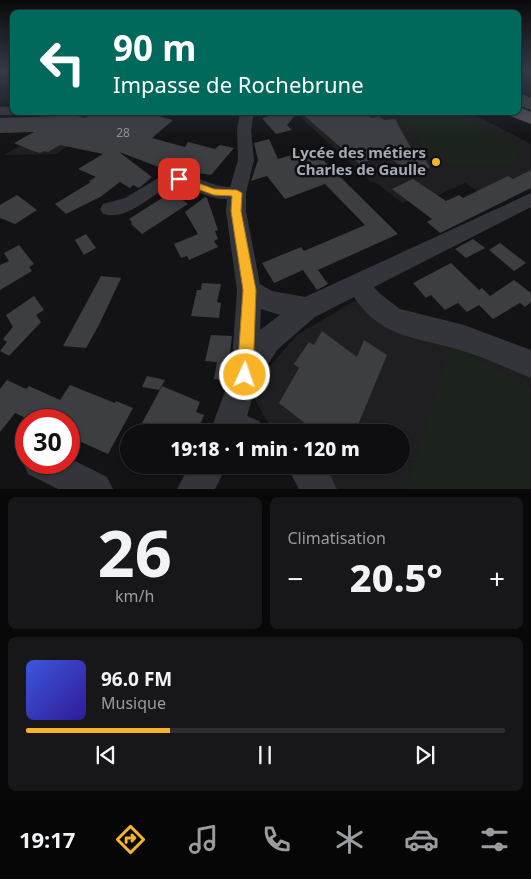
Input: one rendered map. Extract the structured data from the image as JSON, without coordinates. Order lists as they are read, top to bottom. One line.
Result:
{"places":["Lycée des métiers Charles de Gaulle"],"house_numbers":["28"],"page":{"turn":["90 m","Impasse de Rochebrune"],"limit":"30","trip":"19:18 · 1 min · 120 m","tile":[["26","km/h"],"Climatisation"],"heat":["−","20.5°","+"],"song":["96.0 FM","Musique"],"tabs":"19:17"}}
